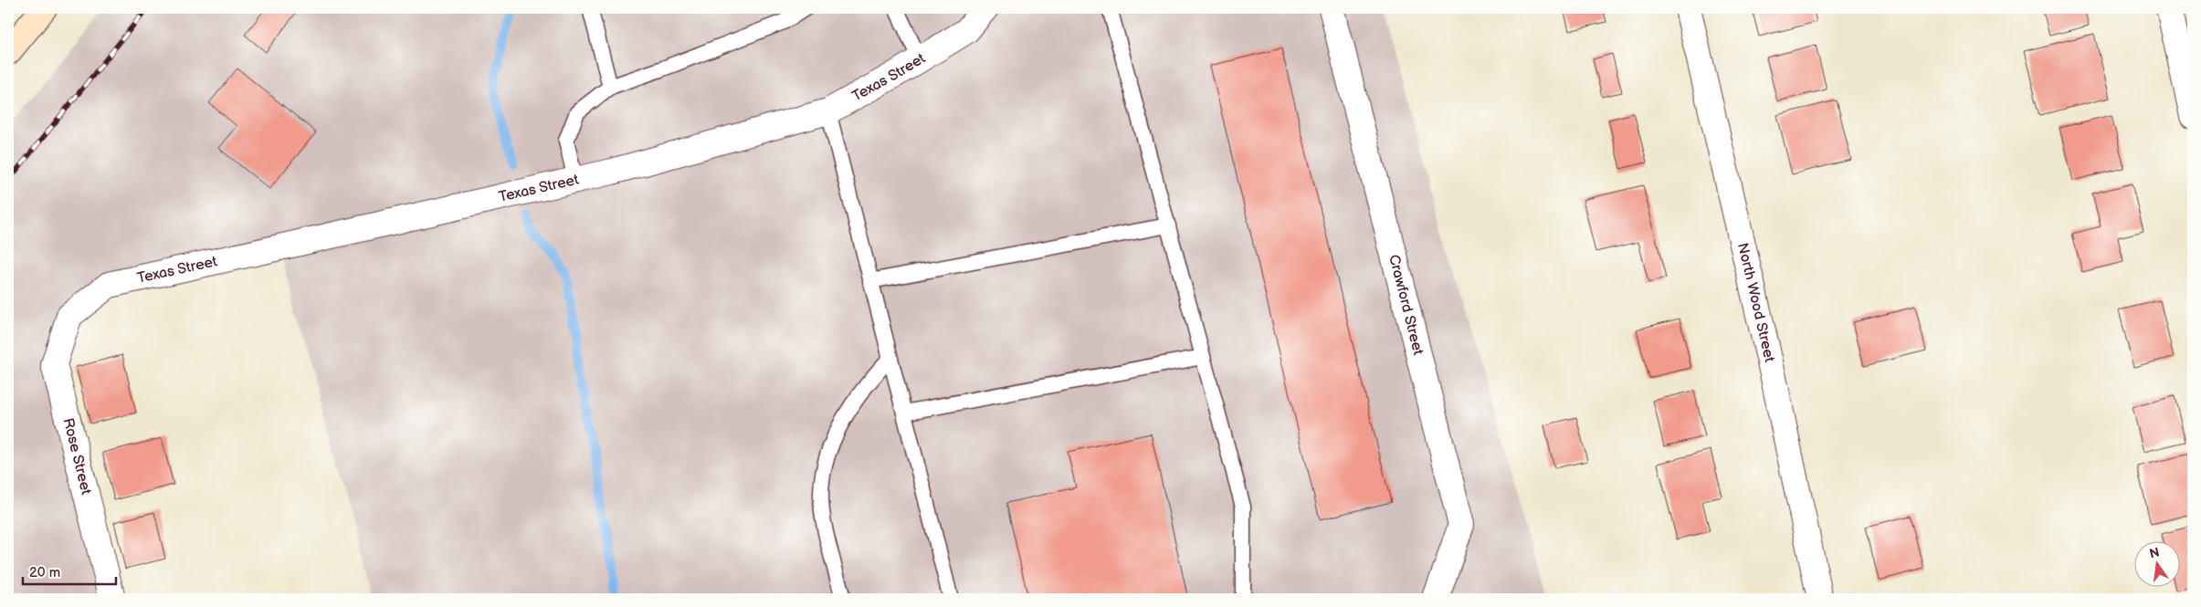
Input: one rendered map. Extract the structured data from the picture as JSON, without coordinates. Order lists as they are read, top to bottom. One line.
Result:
{"streets":{"street":["Texas Street","North Wood Street","Crawford Street","Rose Street"]},"crossings":[["Texas Street","Rose Street"]],"scale_bar":"20 m","north":"top"}
